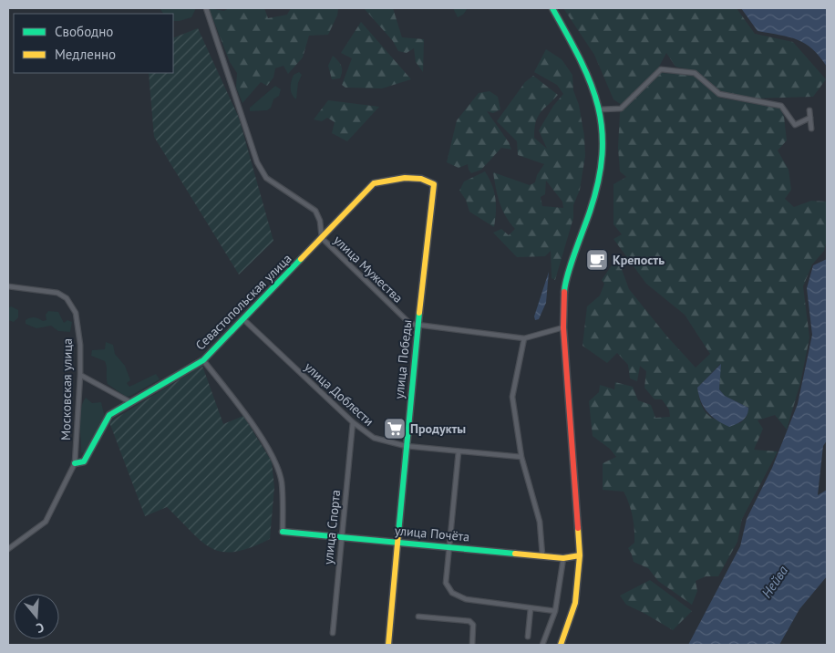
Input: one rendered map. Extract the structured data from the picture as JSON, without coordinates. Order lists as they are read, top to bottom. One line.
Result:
{"streets":{"street":["улица Мужества","Севастопольская улица","улица Победы","Московская улица","улица Доблести","улица Спорта","улица Почёта"]},"crossings":[["улица Мужества","Севастопольская улица"],["улица Мужества","улица Победы"],["Севастопольская улица","улица Победы"],["Севастопольская улица","Московская улица"],["Севастопольская улица","улица Доблести"],["улица Победы","улица Доблести"],["улица Победы","улица Почёта"],["улица Доблести","улица Спорта"],["улица Спорта","улица Почёта"]],"water":["Нейва"],"places":{"cafe":["Крепость"],"supermarket":["Продукты"]},"legend":["Свободно","Медленно"],"north":"bottom"}
